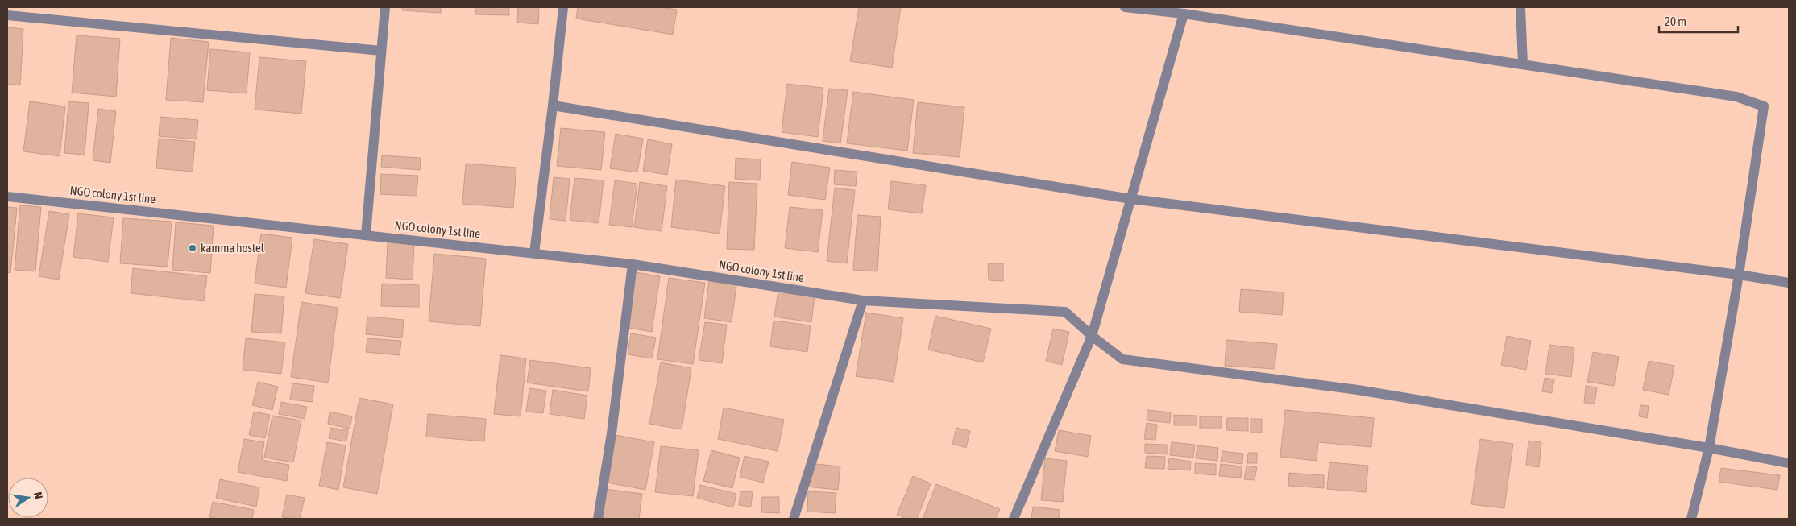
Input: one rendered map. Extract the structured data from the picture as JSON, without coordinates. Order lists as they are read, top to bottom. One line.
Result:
{"streets":{"street":["NGO colony 1st line"]},"places":["kamma hostel"],"scale_bar":"20 m","north":"right"}
